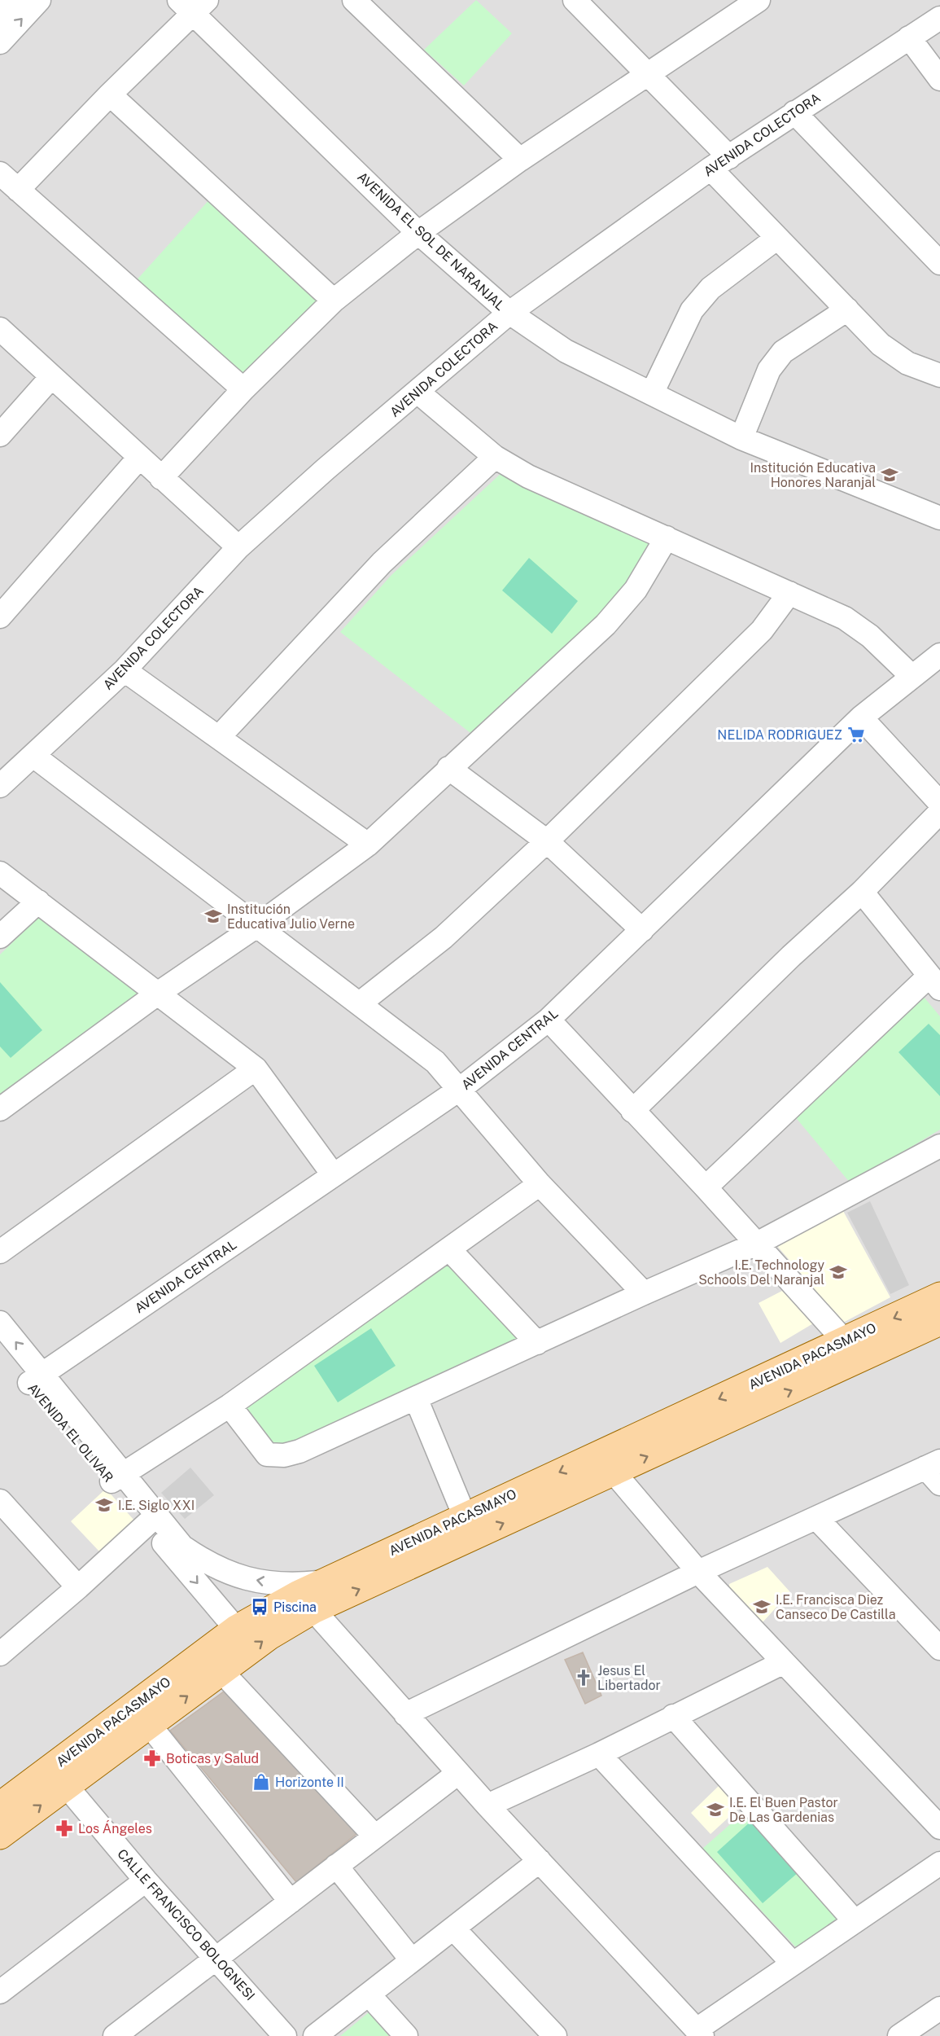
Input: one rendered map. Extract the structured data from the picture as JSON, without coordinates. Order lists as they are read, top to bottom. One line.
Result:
{"streets":{"main road":["AVENIDA PACASMAYO"],"street":["AVENIDA COLECTORA","AVENIDA EL SOL DE NARANJAL","AVENIDA CENTRAL","AVENIDA EL OLIVAR","CALLE FRANCISCO BOLOGNESI"]},"crossings":[["AVENIDA COLECTORA","AVENIDA EL SOL DE NARANJAL"],["AVENIDA CENTRAL","AVENIDA EL OLIVAR"],["AVENIDA PACASMAYO","AVENIDA EL OLIVAR"],["AVENIDA PACASMAYO","CALLE FRANCISCO BOLOGNESI"]],"one_way":["AVENIDA EL OLIVAR"],"places":{"school or university":["Institución Educativa Honores Naranjal","Institución Educativa Julio Verne","I.E. Technology Schools Del Naranjal","I.E. Siglo XXI","I.E. Francisca Diez Canseco De Castilla","I.E. El Buen Pastor De Las Gardenias"],"supermarket":["NELIDA RODRIGUEZ"],"bus stop":["Piscina"],"church":["Jesus El Libertador"],"pharmacy":["Boticas y Salud","Los Ángeles"],"shop":["Horizonte II"]}}
